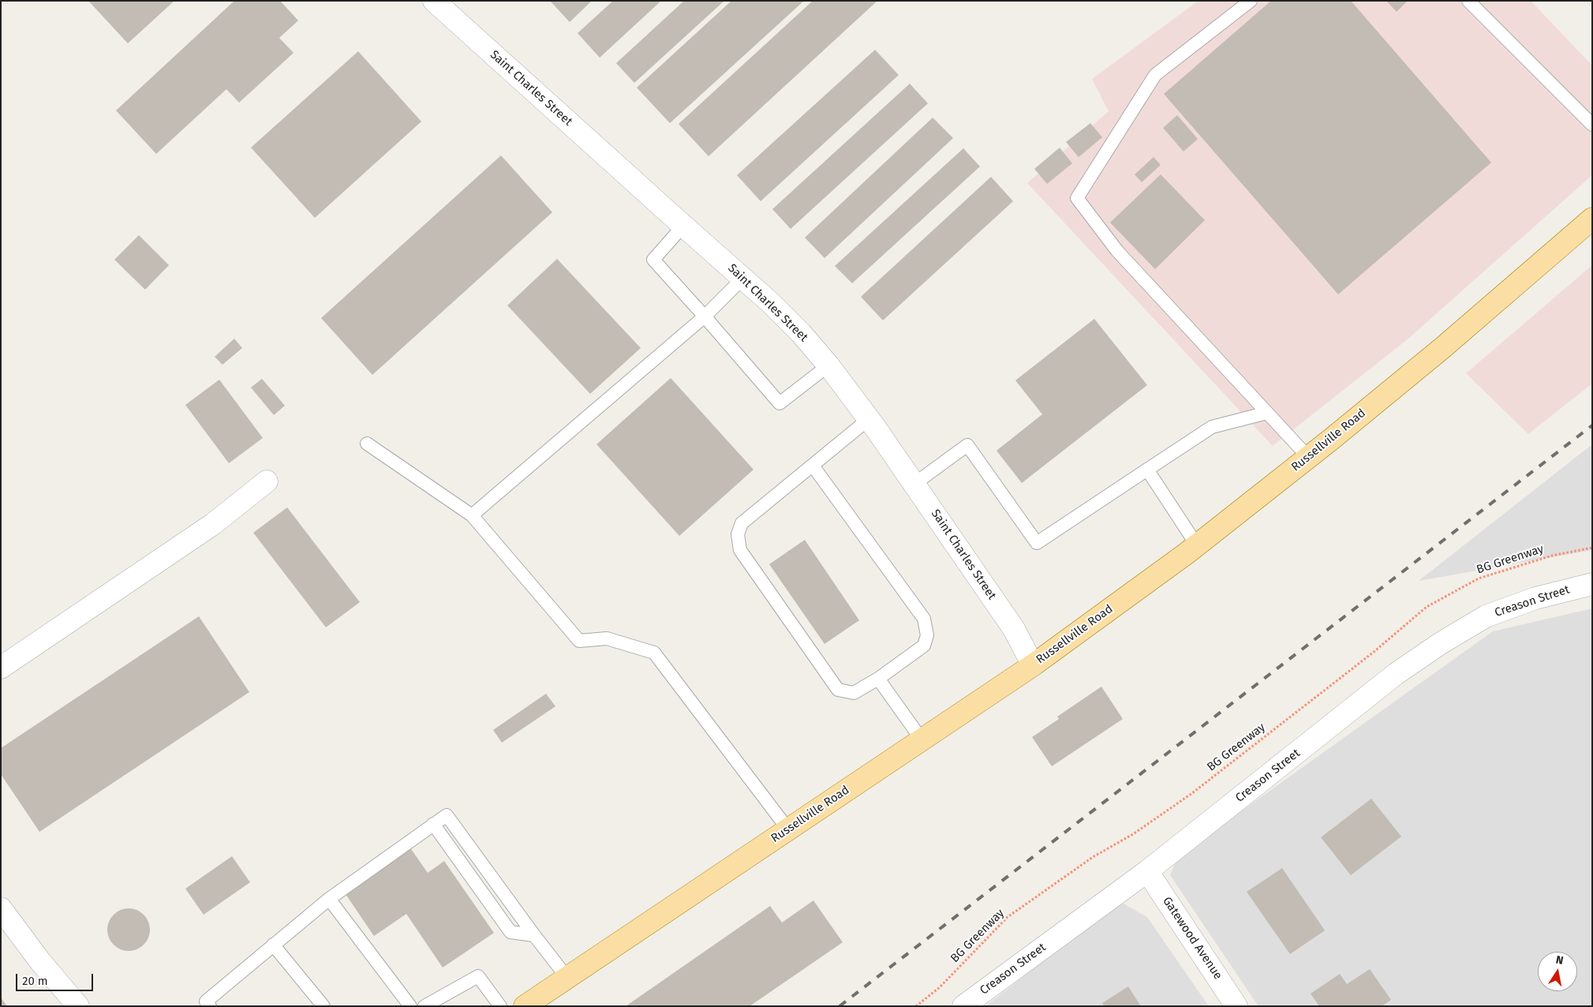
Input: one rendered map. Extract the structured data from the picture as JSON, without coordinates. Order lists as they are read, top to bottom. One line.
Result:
{"streets":{"main road":["Russellville Road"],"street":["Saint Charles Street","Creason Street","Gatewood Avenue"],"path":["BG Greenway"]},"crossings":[["Saint Charles Street","Russellville Road"],["Creason Street","Gatewood Avenue"]],"scale_bar":"20 m","north":"top"}
